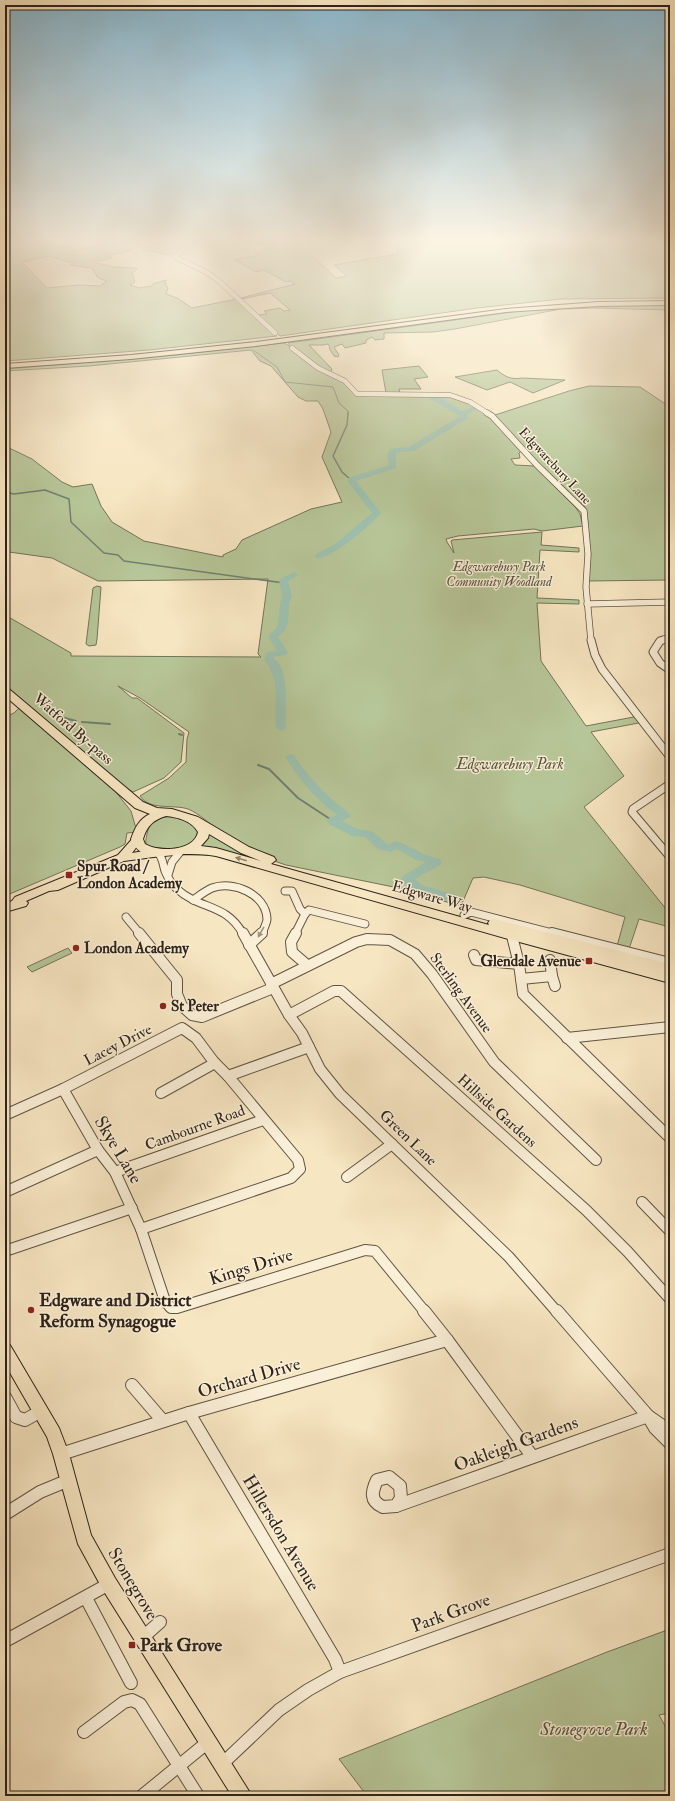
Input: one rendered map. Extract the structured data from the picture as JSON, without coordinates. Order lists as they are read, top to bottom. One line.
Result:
{"streets":{"highway":["Watford By-pass","Edgware Way"],"main road":["Stonegrove"],"street":["Edgwarebury Lane","Sterling Avenue","Lacey Drive","Hillside Gardens","Cambourne Road","Green Lane","Skye Lane","Kings Drive","Orchard Drive","Oakleigh Gardens","Hillersdon Avenue","Park Grove"]},"crossings":[["Watford By-pass","Edgware Way"],["Watford By-pass","Green Lane"],["Edgware Way","Green Lane"],["Sterling Avenue","Green Lane"],["Lacey Drive","Skye Lane"],["Hillside Gardens","Green Lane"],["Cambourne Road","Skye Lane"],["Green Lane","Oakleigh Gardens"],["Skye Lane","Kings Drive"],["Kings Drive","Orchard Drive"],["Kings Drive","Oakleigh Gardens"],["Orchard Drive","Hillersdon Avenue"],["Orchard Drive","Stonegrove"],["Hillersdon Avenue","Park Grove"],["Stonegrove","Park Grove"]],"parks":["Edgwarebury Park Community Woodland","Edgwarebury Park","Stonegrove Park"],"places":{"transit":["Spur Road / London Academy","Glendale Avenue","Park Grove"],"other":["London Academy","St Peter","Edgware and District Reform Synagogue"]}}
